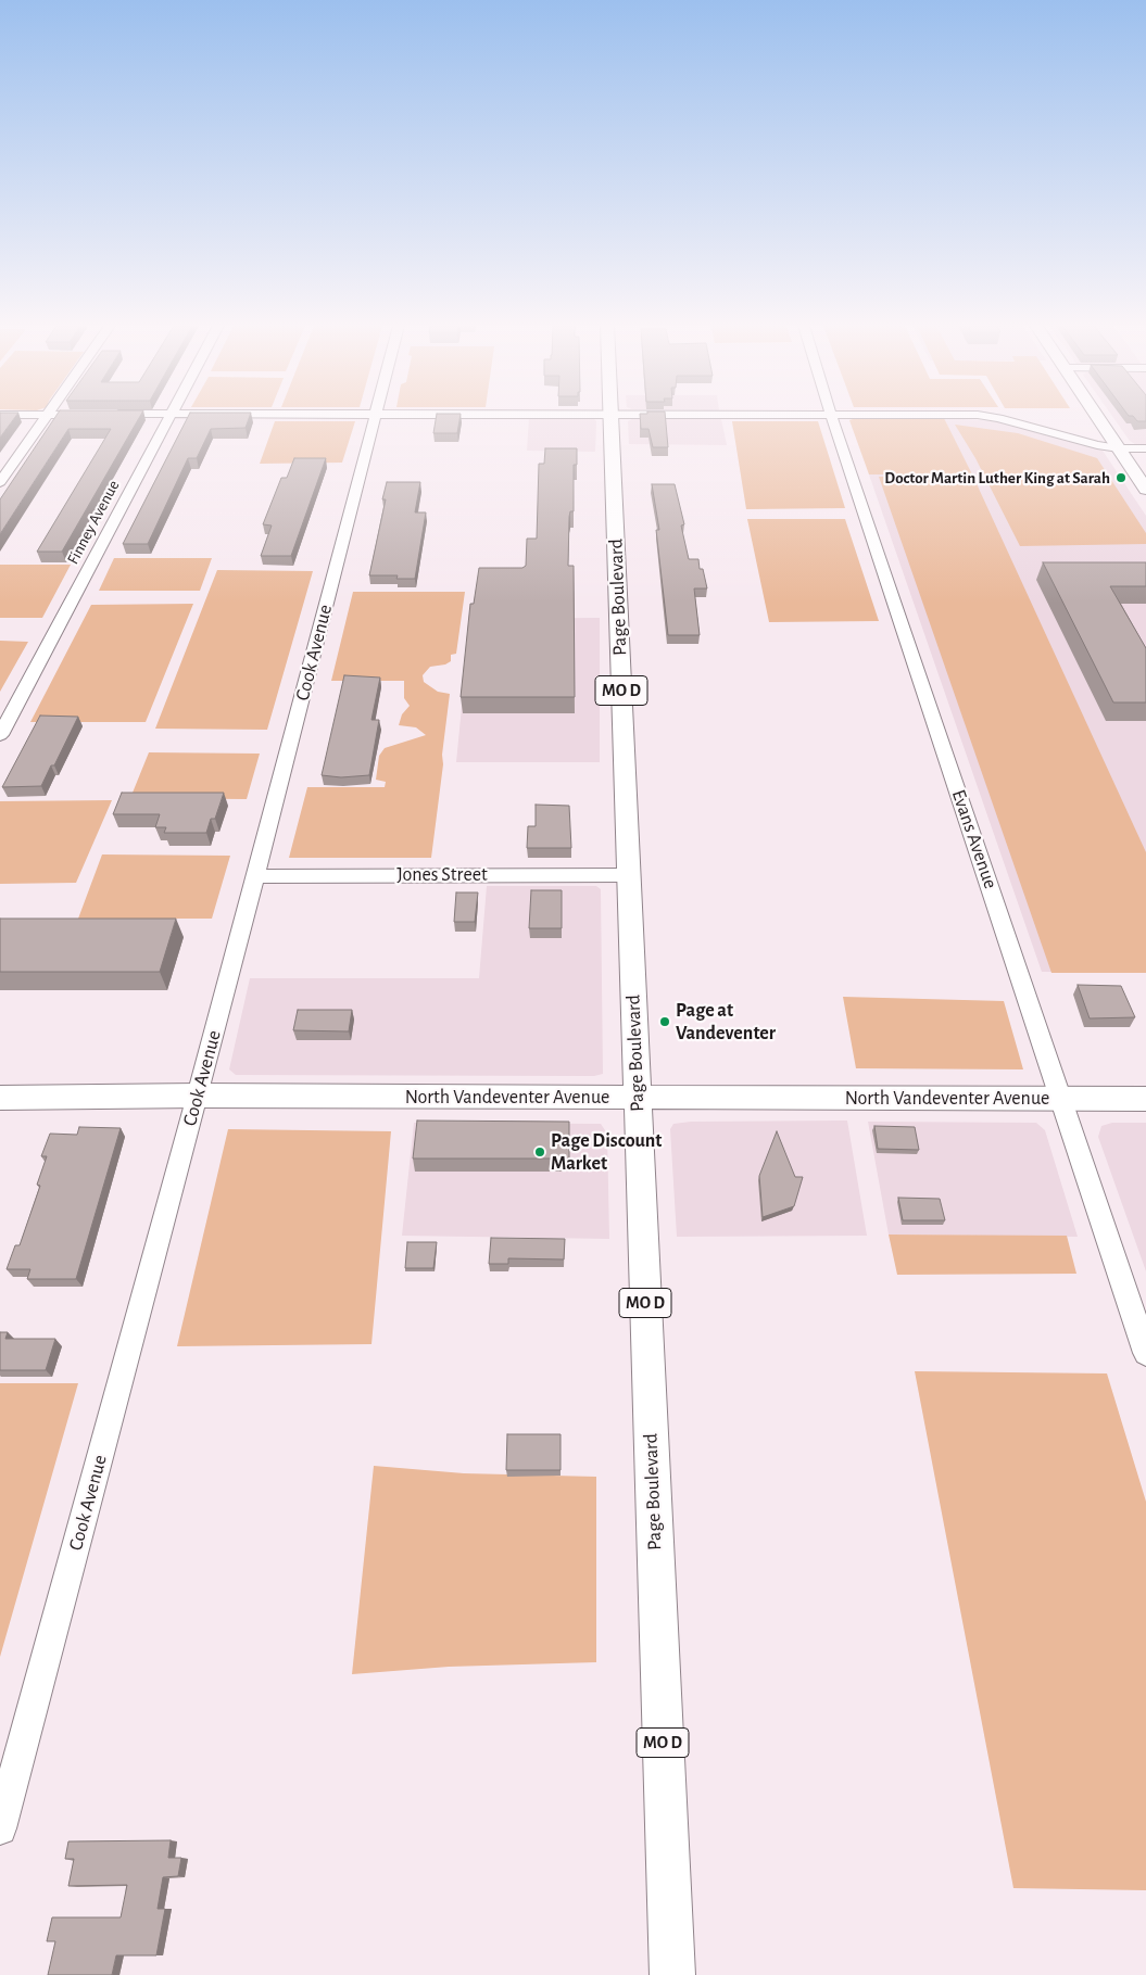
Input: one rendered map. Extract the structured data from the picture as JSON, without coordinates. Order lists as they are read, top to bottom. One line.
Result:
{"streets":{"main road":["Page Boulevard","MO D","North Vandeventer Avenue"],"street":["Finney Avenue","Cook Avenue","Evans Avenue","Jones Street"]},"crossings":[["Page Boulevard","Jones Street"],["Page Boulevard","North Vandeventer Avenue"],["Cook Avenue","Jones Street"],["Cook Avenue","North Vandeventer Avenue"],["Evans Avenue","North Vandeventer Avenue"]],"places":["Doctor Martin Luther King at Sarah","Page at Vandeventer","Page Discount Market"]}
